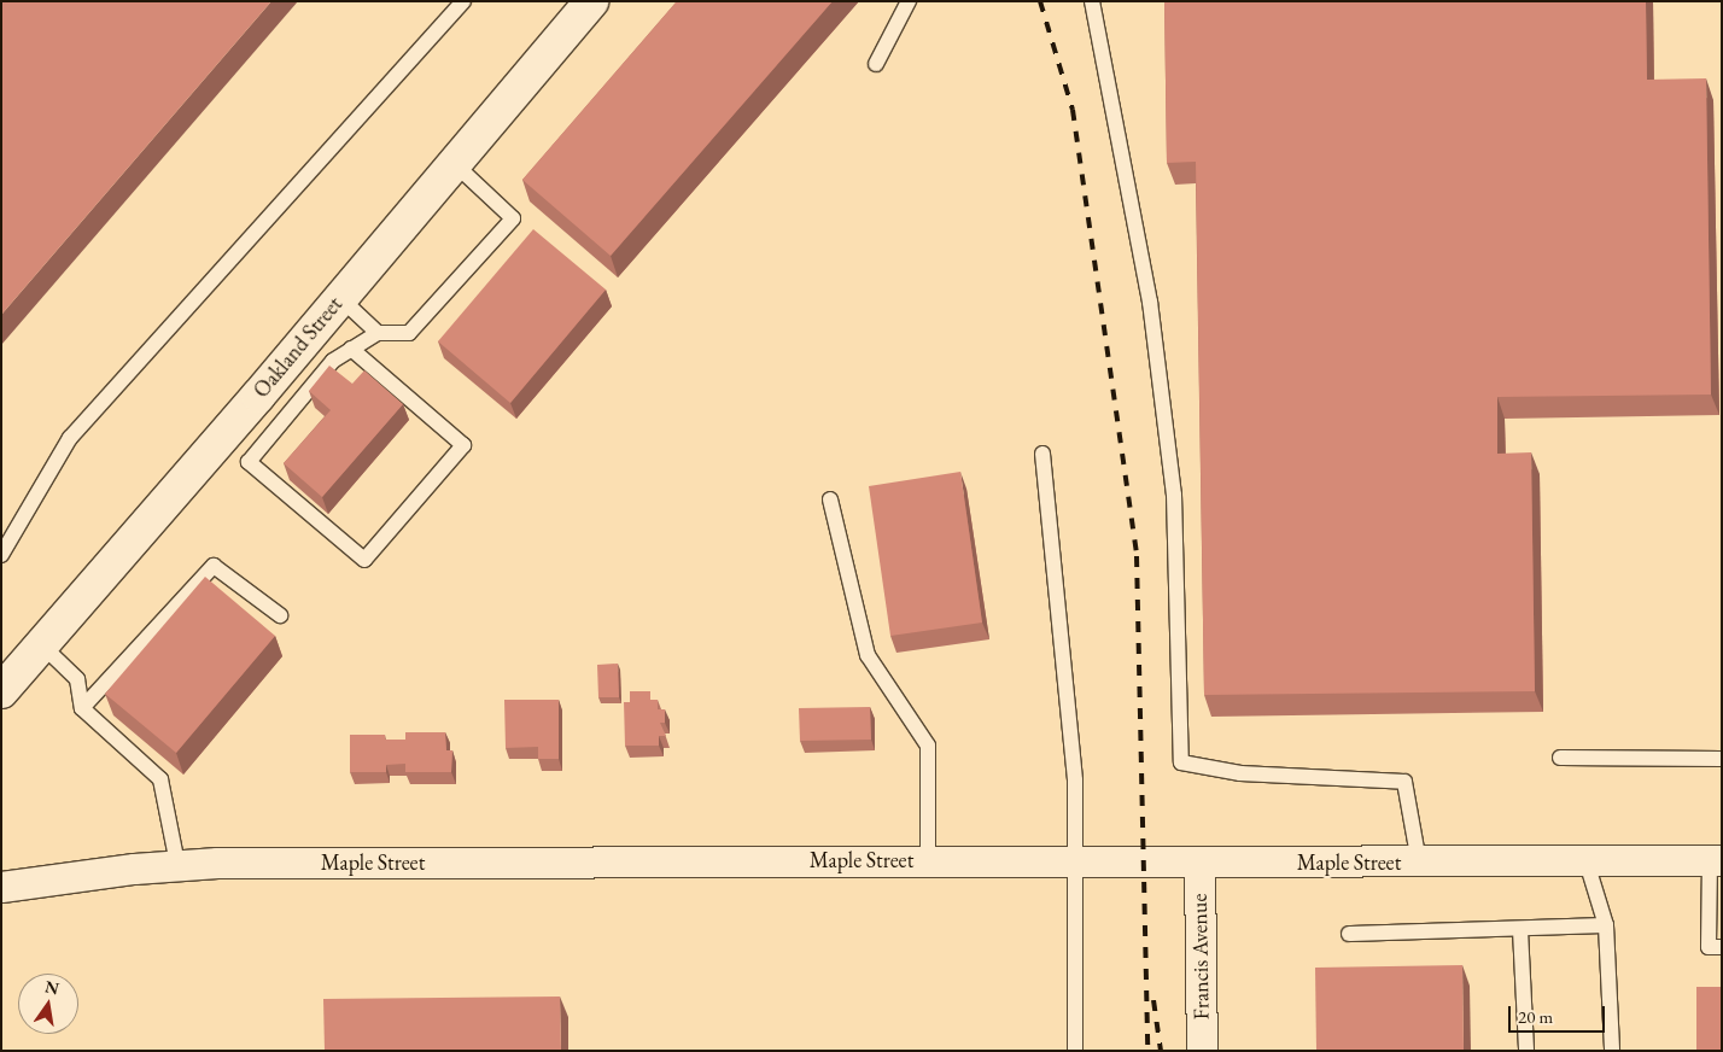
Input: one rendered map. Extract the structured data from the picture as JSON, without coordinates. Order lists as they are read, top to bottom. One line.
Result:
{"streets":{"main road":["Oakland Street"],"street":["Maple Street","Francis Avenue"]},"crossings":[["Maple Street","Francis Avenue"]],"scale_bar":"20 m","north":"top"}
